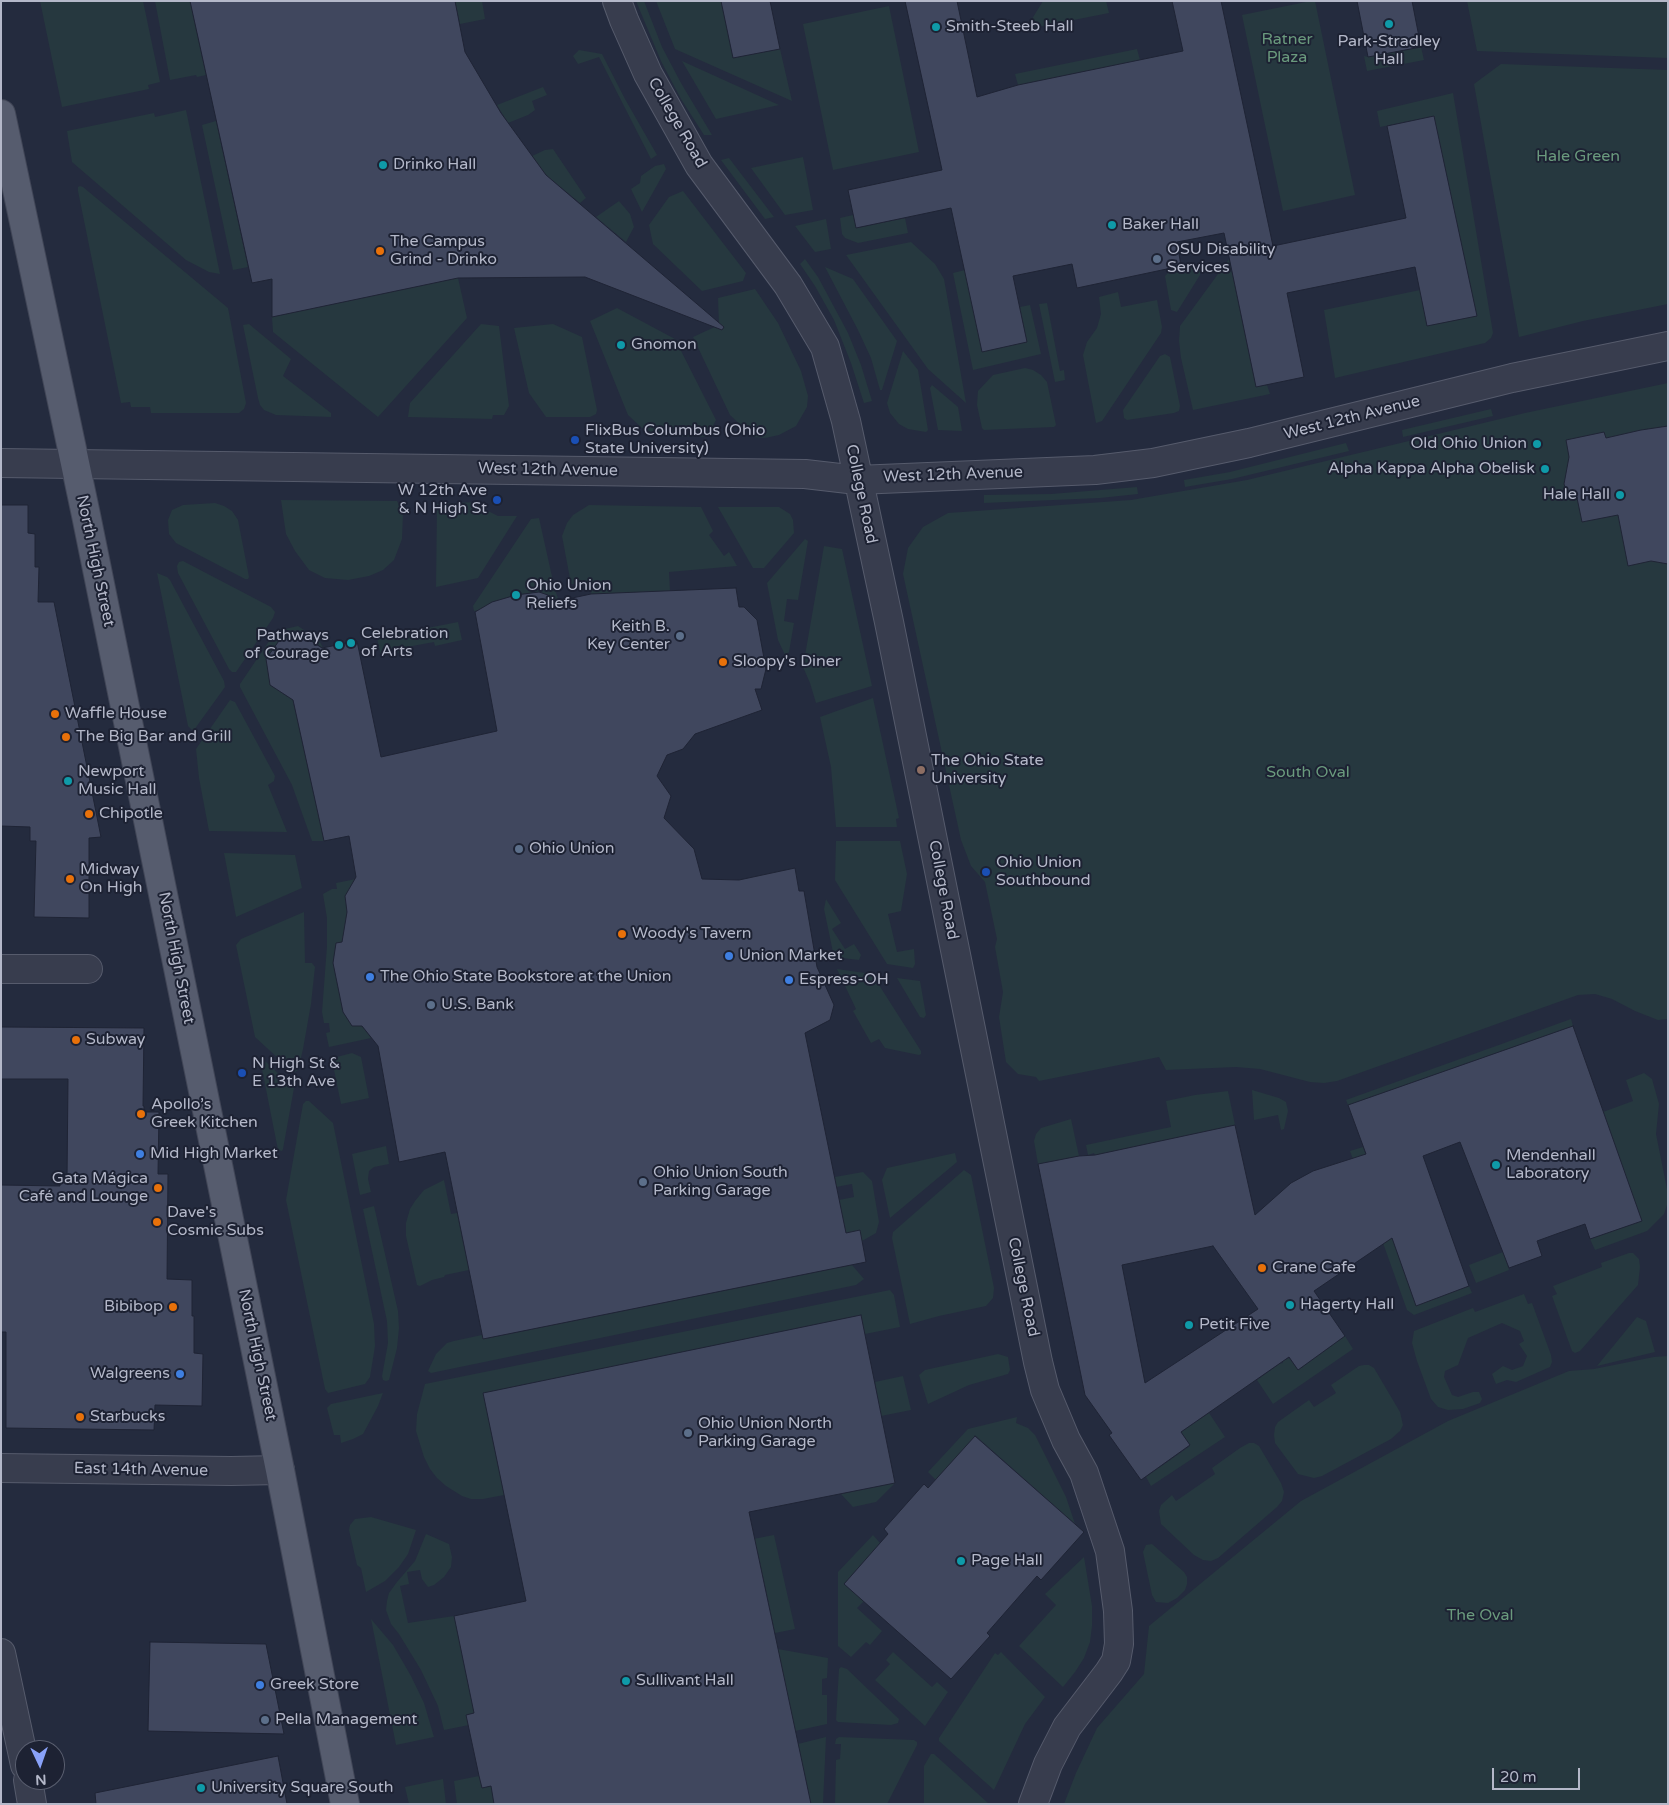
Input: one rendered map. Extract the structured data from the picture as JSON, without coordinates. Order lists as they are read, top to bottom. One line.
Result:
{"streets":{"main road":["North High Street"],"street":["College Road","West 12th Avenue","East 14th Avenue"]},"crossings":[["College Road","West 12th Avenue"],["West 12th Avenue","North High Street"],["North High Street","East 14th Avenue"]],"parks":["Ratner Plaza","Hale Green","South Oval","The Oval"],"places":["Park-Stradley Hall","Smith-Steeb Hall","Drinko Hall","Baker Hall","The Campus Grind - Drinko","OSU Disability Services","Gnomon","FlixBus Columbus (Ohio State University)","Old Ohio Union","Alpha Kappa Alpha Obelisk","Hale Hall","W 12th Ave & N High St","Ohio Union Reliefs","Keith B. Key Center","Celebration of Arts","Pathways of Courage","Sloopy's Diner","Waffle House","The Big Bar and Grill","The Ohio State University","Newport Music Hall","Chipotle","Ohio Union","Ohio Union Southbound","Midway On High","Woody's Tavern","Union Market","The Ohio State Bookstore at the Union","Espress-OH","U.S. Bank","Subway","N High St & E 13th Ave","Apollo’s Greek Kitchen","Mid High Market","Mendenhall Laboratory","Ohio Union South Parking Garage","Gata Mágica Café and Lounge","Dave's Cosmic Subs","Crane Cafe","Hagerty Hall","Bibibop","Petit Five","Walgreens","Starbucks","Ohio Union North Parking Garage","Page Hall","Sullivant Hall","Greek Store","Pella Management","University Square South"],"scale_bar":"20 m","north":"bottom"}
